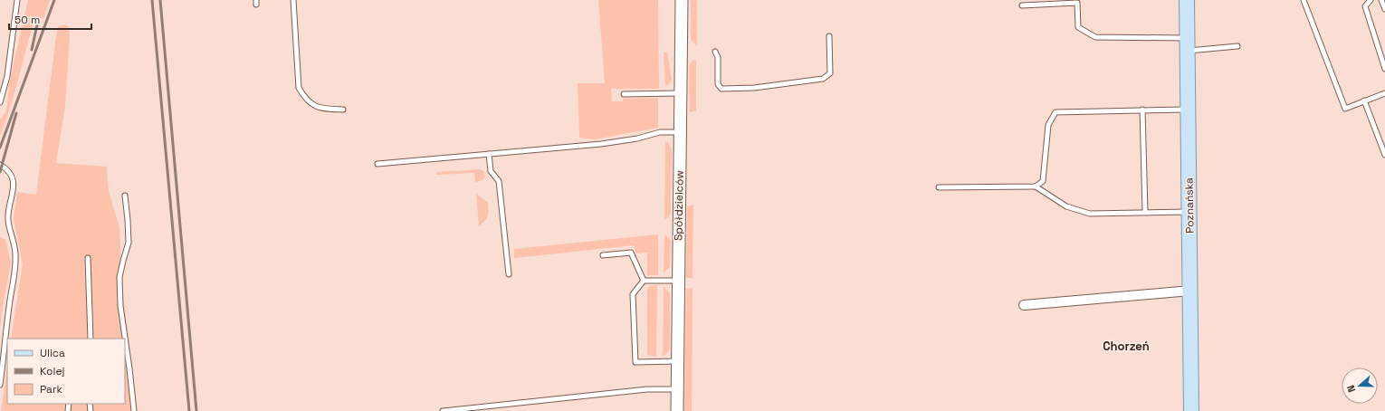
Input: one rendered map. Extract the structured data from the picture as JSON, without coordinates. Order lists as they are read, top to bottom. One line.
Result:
{"streets":{"main road":["Poznańska"],"street":["Spółdzielców"]},"districts":["Chorzeń"],"legend":["Ulica","Kolej","Park"],"scale_bar":"50 m","north":"left"}
